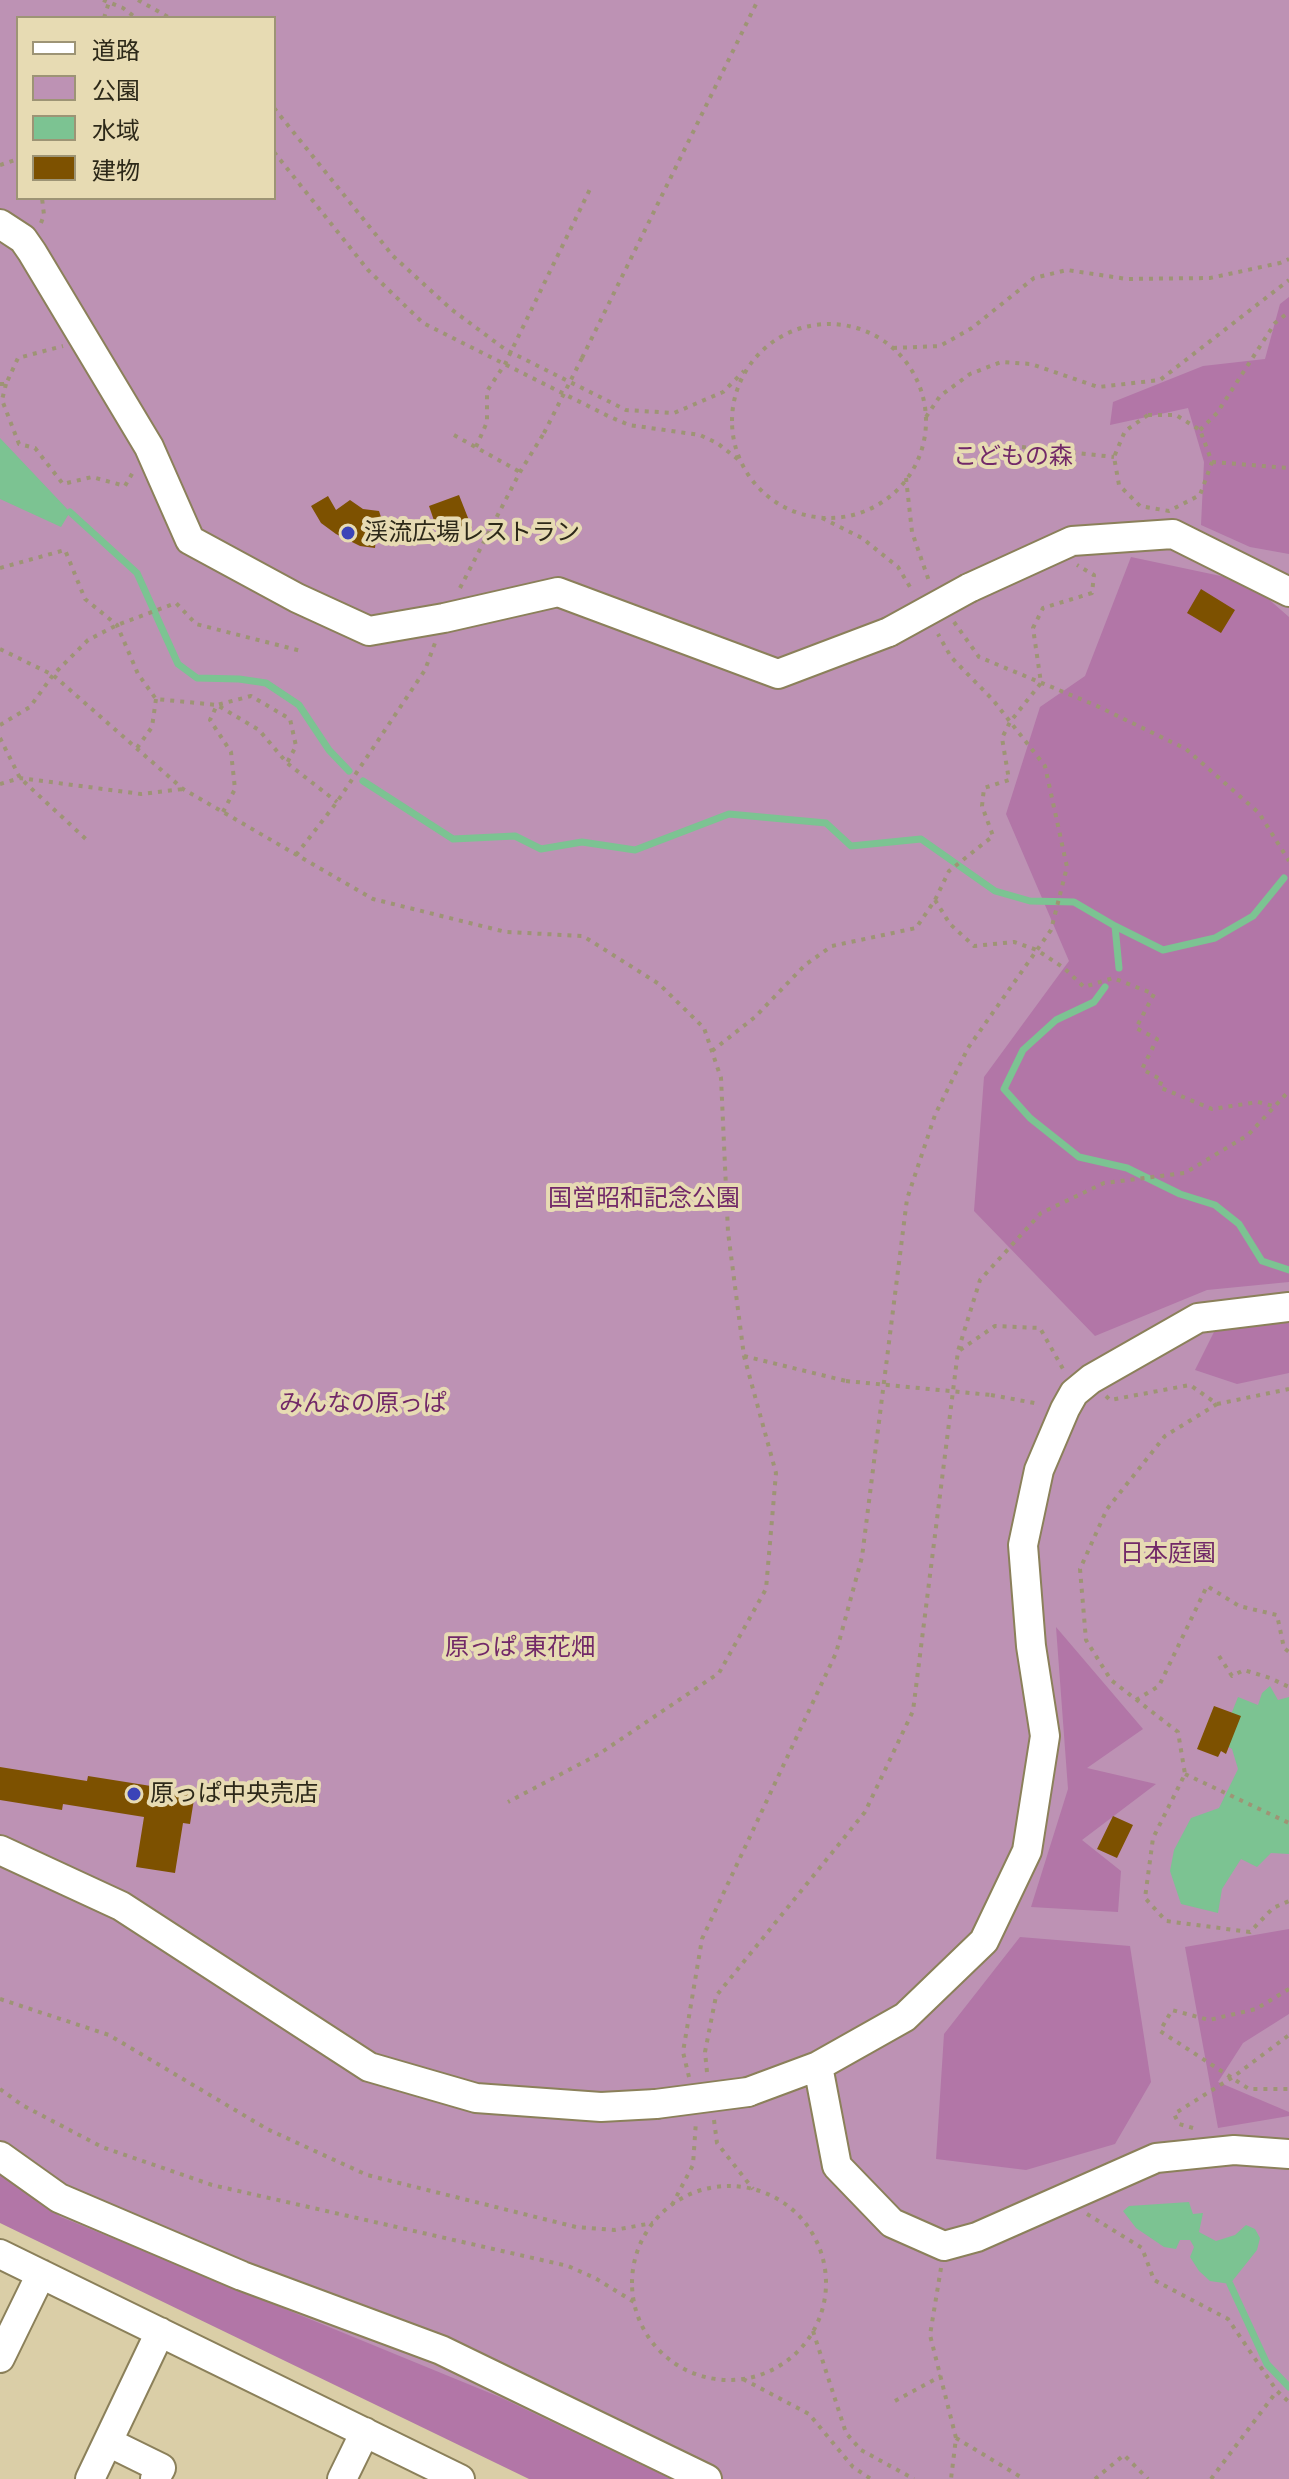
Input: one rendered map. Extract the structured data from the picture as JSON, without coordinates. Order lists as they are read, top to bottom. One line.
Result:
{"parks":["こどもの森","国営昭和記念公園","みんなの原っぱ","日本庭園","原っぱ 東花畑"],"places":["渓流広場レストラン","原っぱ中央売店"],"legend":["道路","公園","水域","建物"]}
